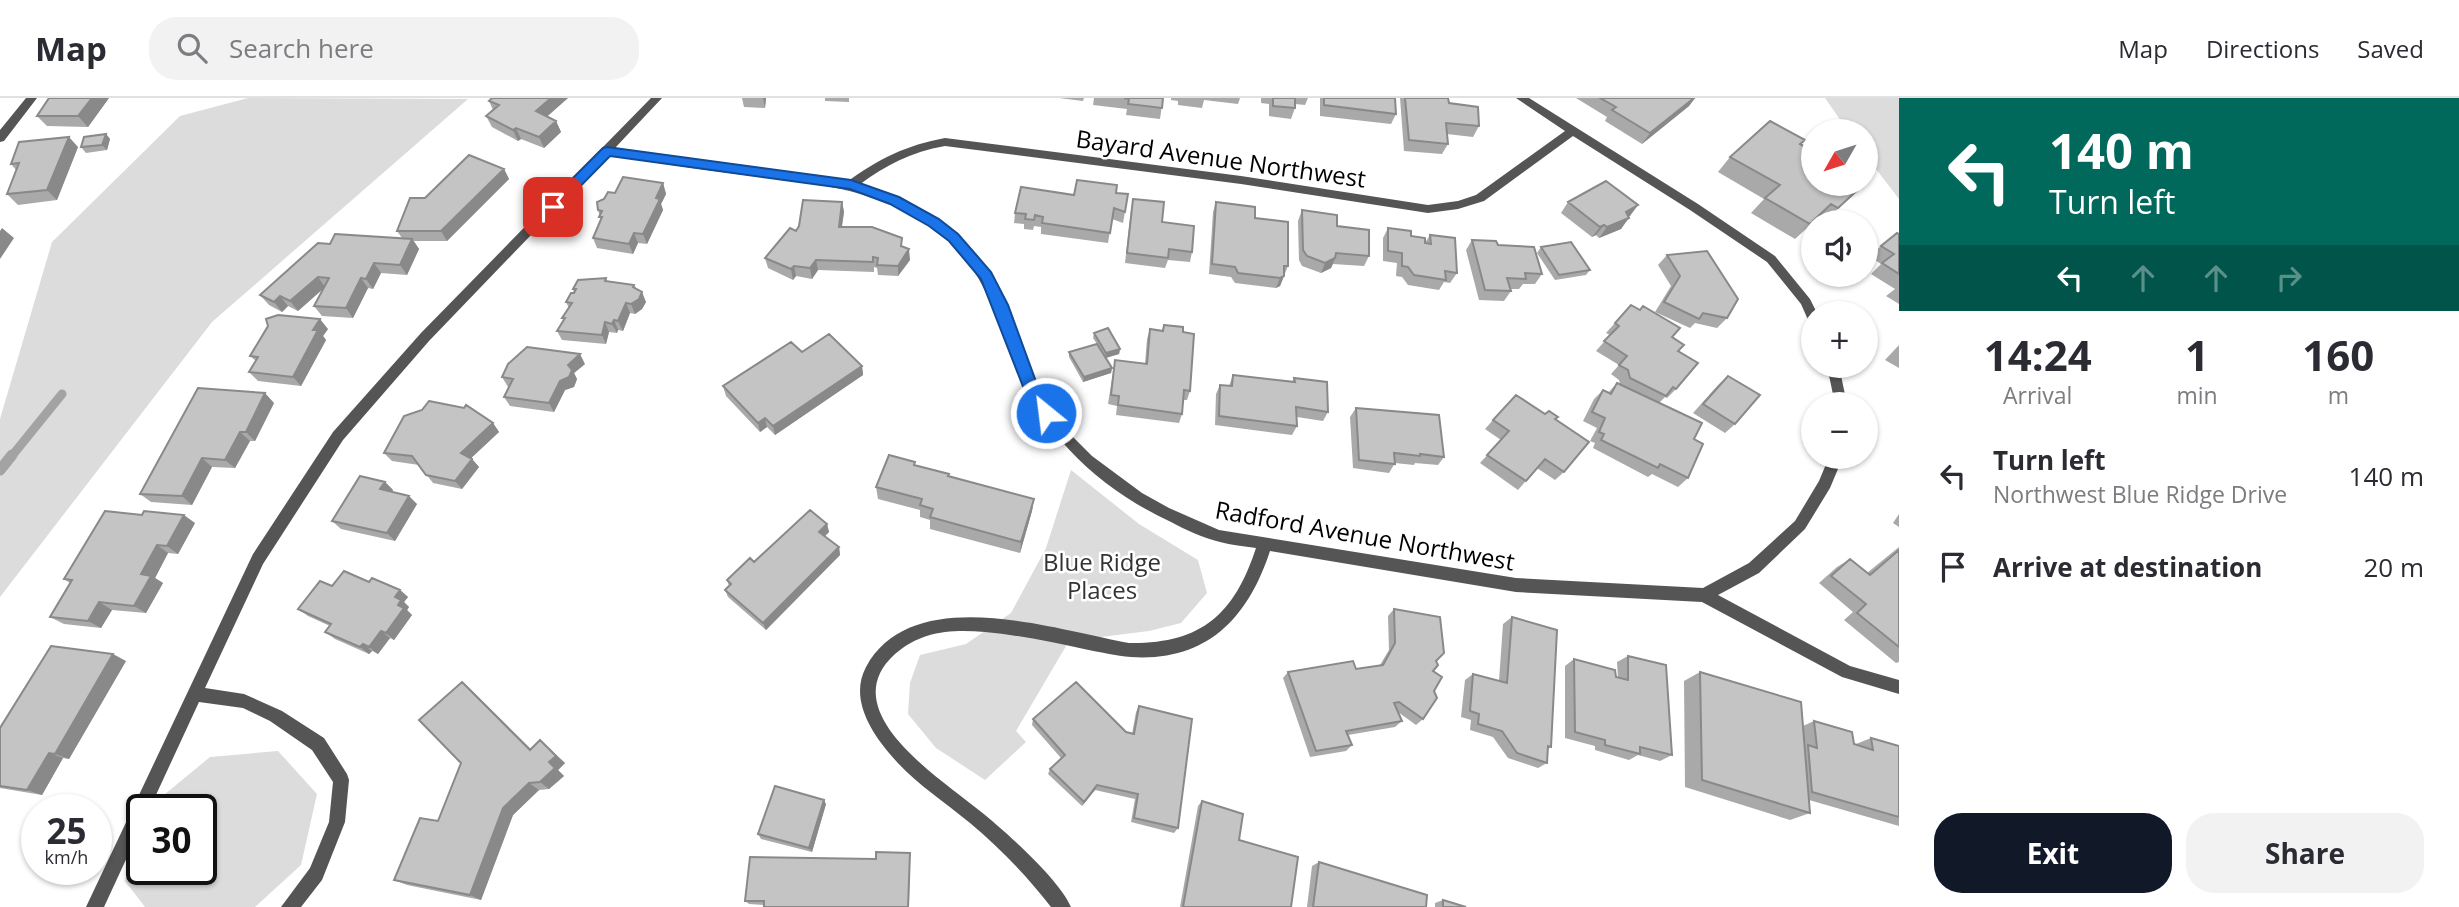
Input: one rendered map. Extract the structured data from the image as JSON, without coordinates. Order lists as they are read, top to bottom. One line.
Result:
{"streets":{"street":["Bayard Avenue Northwest","Radford Avenue Northwest"]},"crossings":[["Bayard Avenue Northwest","Radford Avenue Northwest"]],"parks":["Blue Ridge Places"],"north":"bottom left","page":{"header":"Map","search":"Search here","nav":["Map","Directions","Saved"],"turn":["140 m","Turn left"],"map_buttons":["+","−"],"eta":["14:24","Arrival","1","min","160","m"],"list":[{"name":"Turn left","note":"Northwest Blue Ridge Drive","value":"140 m"},{"name":"Arrive at destination","value":"20 m"}],"speed":"25 km/h","limit":"30","buttons":["Exit","Share"]}}
